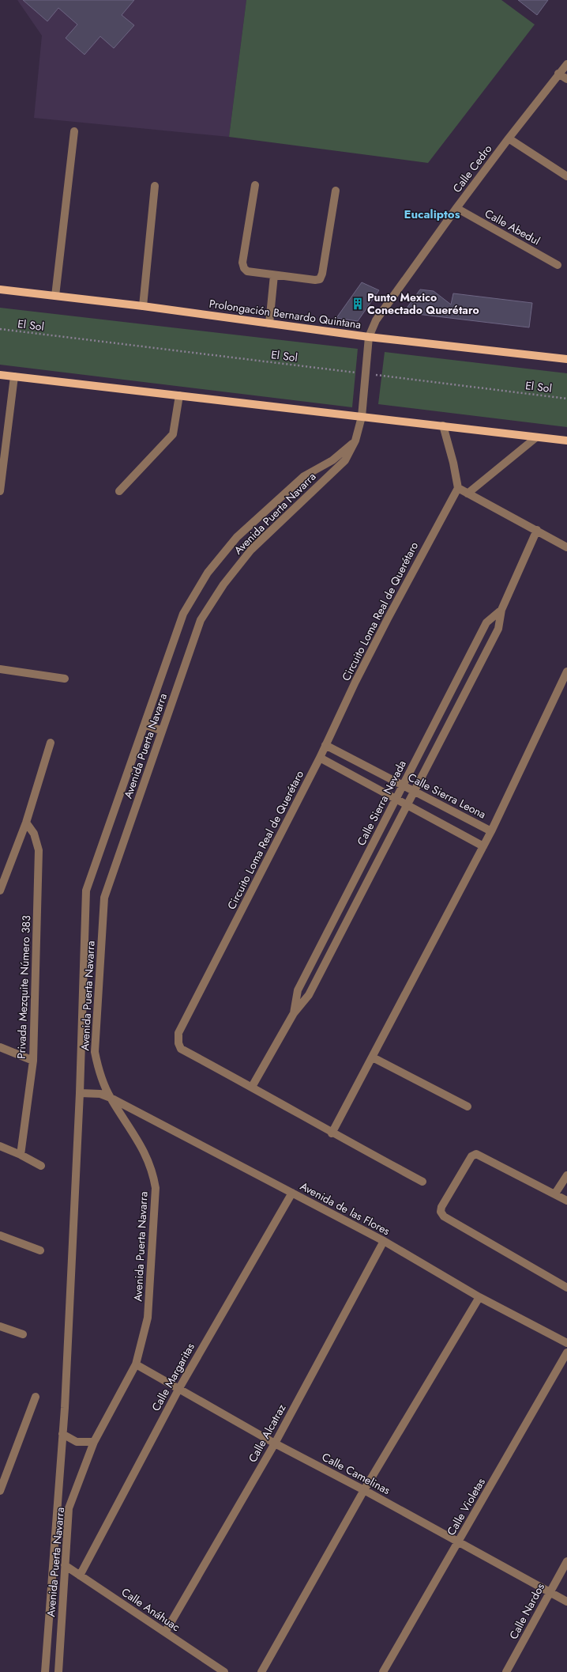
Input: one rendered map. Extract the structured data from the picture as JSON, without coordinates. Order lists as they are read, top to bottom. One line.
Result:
{"streets":{"main road":["Prolongación Bernardo Quintana"],"street":["Calle Cedro","Calle Abedul","Avenida Puerta Navarra","Circuito Loma Real de Querétaro","Calle Sierra Leona","Calle Sierra Nevada","Privada Mezquite Número 383","Avenida de las Flores","Calle Margaritas","Calle Alcatraz","Calle Camelinas","Calle Violetas","Calle Anáhuac","Calle Nardos"],"path":["El Sol"]},"crossings":[["Calle Cedro","Calle Abedul"],["Calle Cedro","Prolongación Bernardo Quintana"],["Calle Cedro","Avenida Puerta Navarra"],["Prolongación Bernardo Quintana","Avenida Puerta Navarra"],["El Sol","Avenida Puerta Navarra"],["Avenida Puerta Navarra","Avenida de las Flores"],["Avenida Puerta Navarra","Calle Camelinas"],["Avenida Puerta Navarra","Calle Anáhuac"],["Circuito Loma Real de Querétaro","Calle Sierra Leona"],["Circuito Loma Real de Querétaro","Calle Sierra Nevada"],["Calle Sierra Leona","Calle Sierra Nevada"],["Avenida de las Flores","Calle Margaritas"],["Avenida de las Flores","Calle Alcatraz"],["Calle Margaritas","Calle Camelinas"],["Calle Margaritas","Calle Anáhuac"],["Calle Alcatraz","Calle Camelinas"],["Calle Alcatraz","Calle Anáhuac"],["Calle Camelinas","Calle Violetas"],["Calle Camelinas","Calle Nardos"]],"districts":["Eucaliptos"],"places":{"building":["Punto Mexico Conectado Querétaro"]}}
